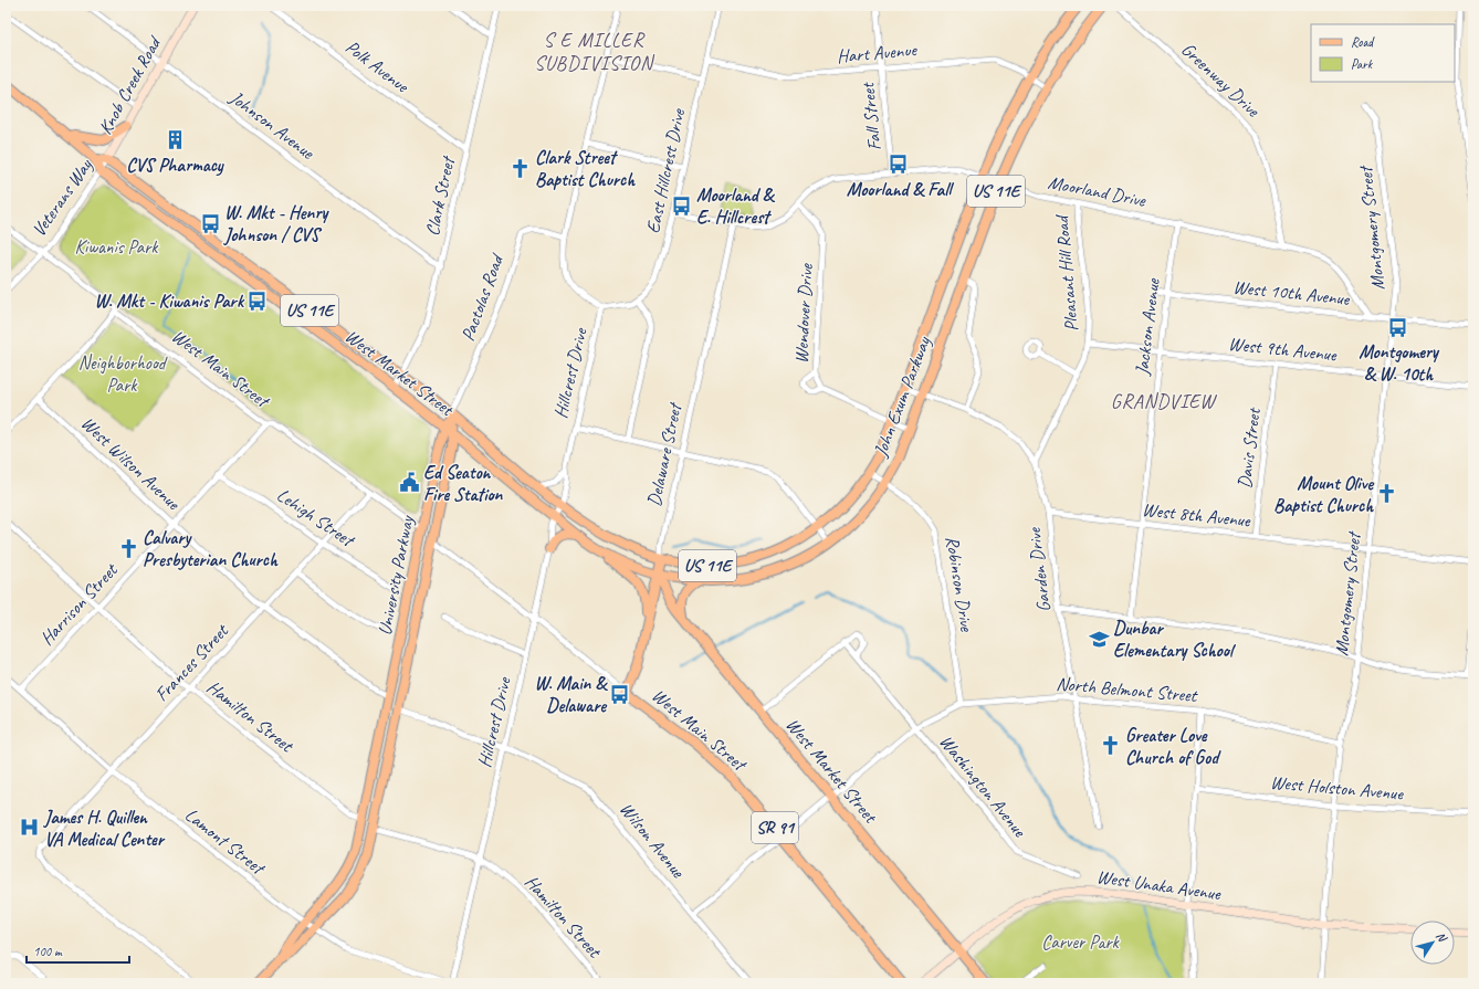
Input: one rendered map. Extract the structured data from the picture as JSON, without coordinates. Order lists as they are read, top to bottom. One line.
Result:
{"streets":{"main road":["Knob Creek Road","US 11E","West Main Street","West Market Street","John Exum Parkway","Delaware Street","University Parkway","SR 91","West Unaka Avenue"],"street":["Hart Avenue","Polk Avenue","Greenway Drive","Fall Street","Johnson Avenue","East Hillcrest Drive","Moorland Drive","Clark Street","Veterans Way","Montgomery Street","Pleasant Hill Road","West 10th Avenue","Pactolas Road","Wendover Drive","Jackson Avenue","West 9th Avenue","Hillcrest Drive","Davis Street","West Wilson Avenue","West 8th Avenue","Lehigh Street","Garden Drive","Robinson Drive","Harrison Street","Frances Street","North Belmont Street","Hamilton Street","Washington Avenue","West Holston Avenue","Wilson Avenue","Lamont Street"]},"crossings":[["Hart Avenue","Fall Street"],["Hart Avenue","East Hillcrest Drive"],["Hart Avenue","John Exum Parkway"],["Polk Avenue","Clark Street"],["Greenway Drive","Moorland Drive"],["Knob Creek Road","Johnson Avenue"],["Knob Creek Road","Veterans Way"],["Knob Creek Road","West Market Street"],["Fall Street","Moorland Drive"],["Johnson Avenue","Clark Street"],["East Hillcrest Drive","Moorland Drive"],["East Hillcrest Drive","Hillcrest Drive"],["Moorland Drive","Pleasant Hill Road"],["Moorland Drive","West 10th Avenue"],["Moorland Drive","Wendover Drive"],["Moorland Drive","Jackson Avenue"],["Moorland Drive","John Exum Parkway"],["Moorland Drive","Delaware Street"],["Clark Street","West Market Street"],["Veterans Way","West Main Street"],["Veterans Way","West Market Street"],["Montgomery Street","West 10th Avenue"],["Montgomery Street","West 9th Avenue"],["Montgomery Street","West 8th Avenue"],["Montgomery Street","North Belmont Street"],["Montgomery Street","West Holston Avenue"],["Montgomery Street","West Unaka Avenue"],["Pleasant Hill Road","West 9th Avenue"],["Pleasant Hill Road","Garden Drive"],["West 10th Avenue","Jackson Avenue"],["Pactolas Road","West Market Street"],["Pactolas Road","University Parkway"],["Wendover Drive","John Exum Parkway"],["Jackson Avenue","West 9th Avenue"],["Jackson Avenue","West 8th Avenue"],["West 9th Avenue","Davis Street"],["West Main Street","Hillcrest Drive"],["West Main Street","Delaware Street"],["West Main Street","University Parkway"],["West Main Street","Harrison Street"],["West Main Street","Frances Street"],["West Main Street","North Belmont Street"],["West Market Street","Hillcrest Drive"],["West Market Street","John Exum Parkway"],["West Market Street","Delaware Street"],["West Market Street","University Parkway"],["West Market Street","North Belmont Street"],["West Market Street","West Unaka Avenue"],["Hillcrest Drive","John Exum Parkway"],["Hillcrest Drive","Hamilton Street"],["Hillcrest Drive","Wilson Avenue"],["Hillcrest Drive","Lamont Street"],["John Exum Parkway","Delaware Street"],["John Exum Parkway","Garden Drive"],["John Exum Parkway","Robinson Drive"],["Davis Street","West 8th Avenue"],["West Wilson Avenue","University Parkway"],["West Wilson Avenue","Harrison Street"],["West Wilson Avenue","Frances Street"],["West 8th Avenue","Garden Drive"],["Lehigh Street","Harrison Street"],["Lehigh Street","Frances Street"],["Garden Drive","North Belmont Street"],["University Parkway","Hamilton Street"],["University Parkway","Lamont Street"],["Robinson Drive","North Belmont Street"],["Harrison Street","Hamilton Street"],["Harrison Street","Lamont Street"],["Frances Street","Hamilton Street"],["Frances Street","Lamont Street"],["North Belmont Street","Washington Avenue"],["North Belmont Street","Wilson Avenue"]],"districts":["S E MILLER SUBDIVISION","GRANDVIEW"],"parks":["Kiwanis Park","Neighborhood Park","Carver Park"],"places":{"building":["CVS Pharmacy"],"bus stop":["Moorland & Fall","Moorland & E. Hillcrest","W. Mkt - Henry Johnson / CVS","W. Mkt - Kiwanis Park","Montgomery & W. 10th","W. Main & Delaware"],"church":["Clark Street Baptist Church","Mount Olive Baptist Church","Calvary Presbyterian Church","Greater Love Church of God"],"public building":["Ed Seaton Fire Station"],"school or university":["Dunbar Elementary School"],"hospital":["James H. Quillen VA Medical Center"]},"legend":["Road","Park"],"scale_bar":"100 m","north":"top right"}
